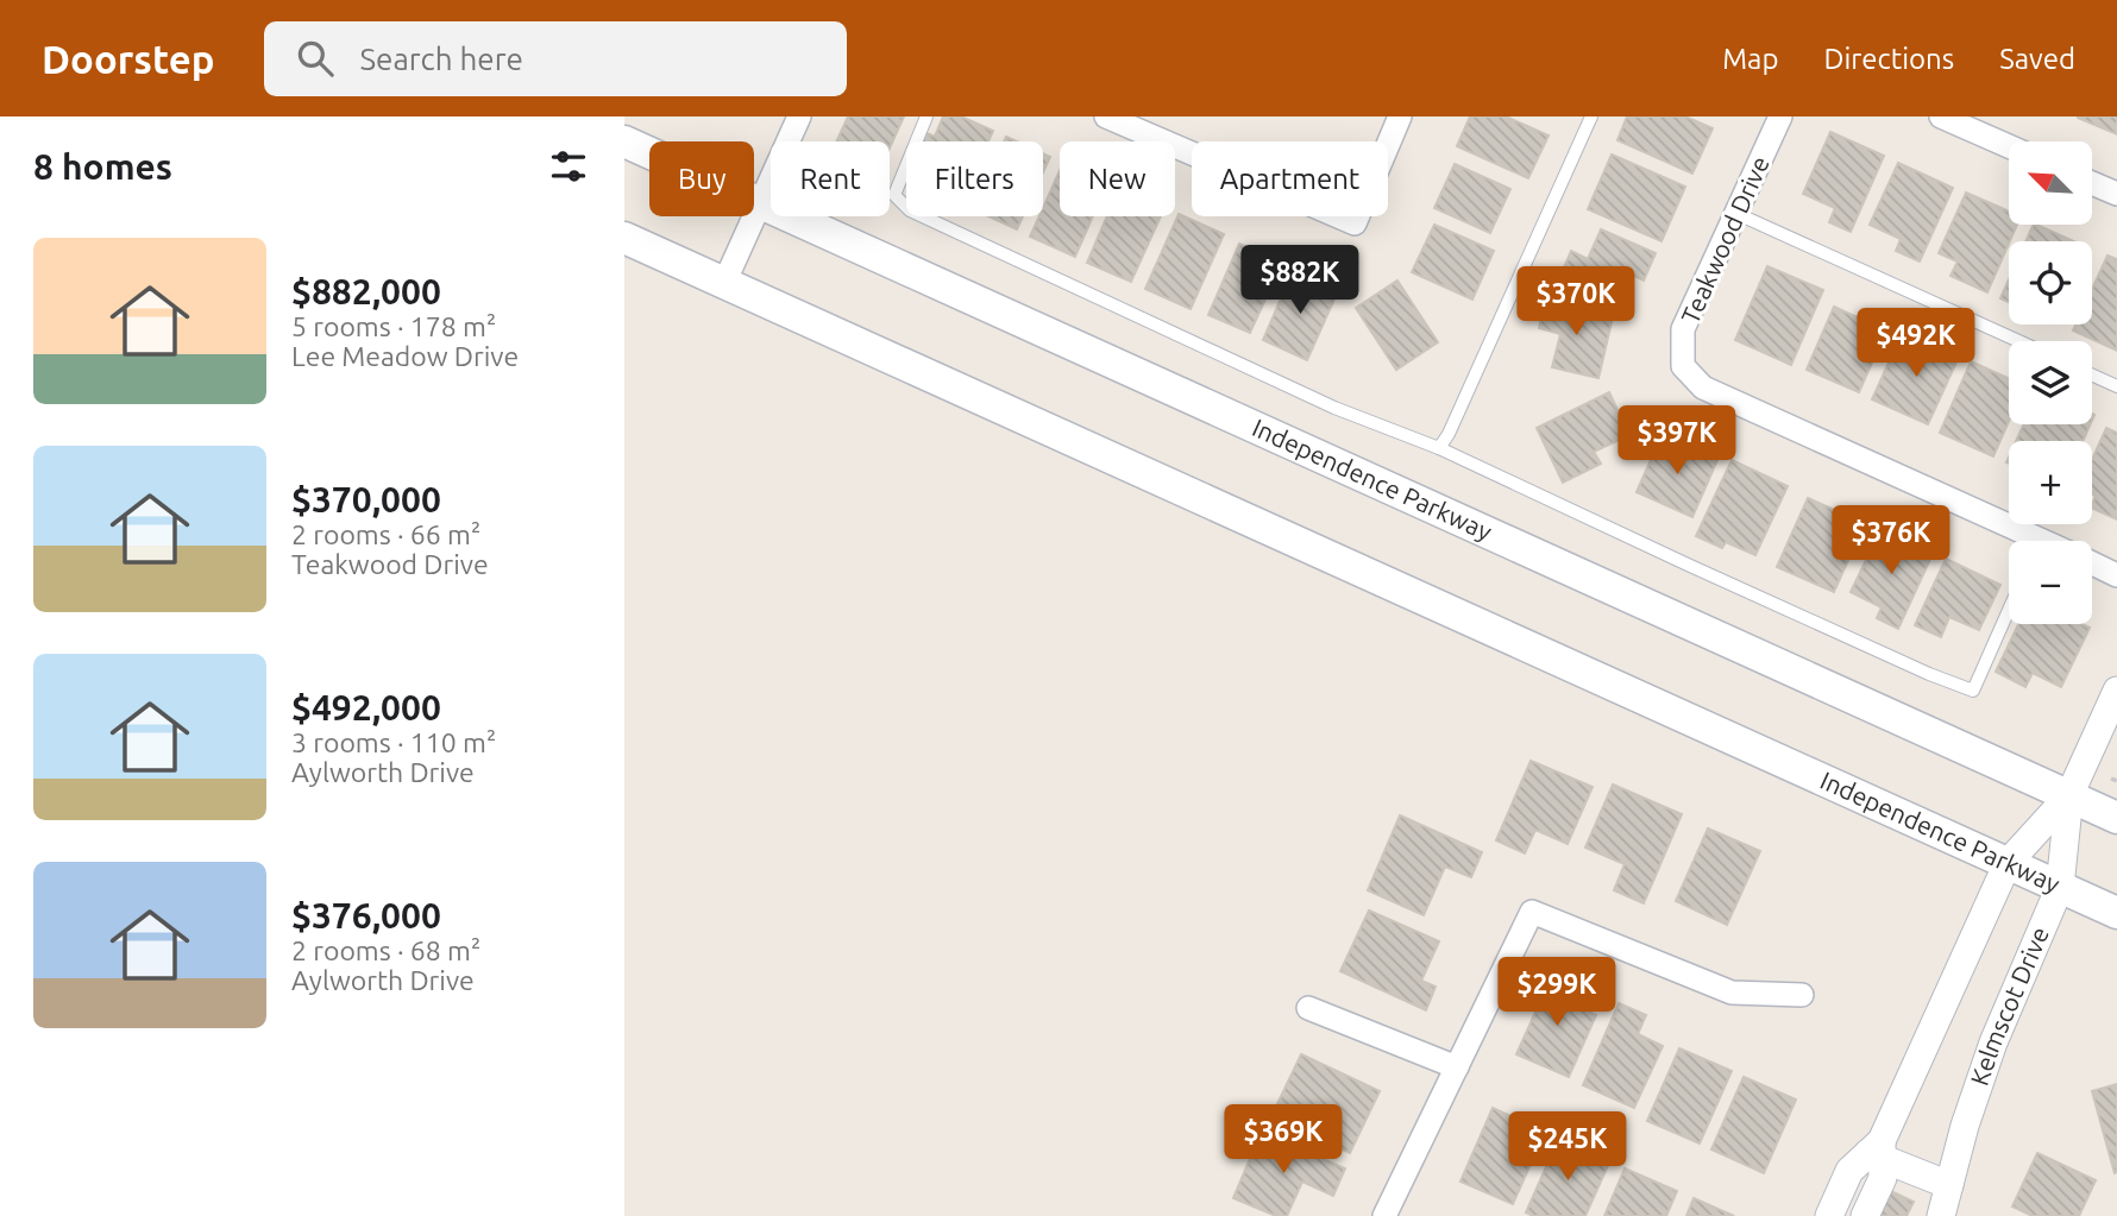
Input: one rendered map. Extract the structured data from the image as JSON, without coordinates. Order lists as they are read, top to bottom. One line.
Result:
{"streets":{"main road":["Independence Parkway"],"street":["Teakwood Drive","Kelmscot Drive"]},"crossings":[["Independence Parkway","Kelmscot Drive"]],"north":"top left","page":{"header":"Doorstep","search":"Search here","nav":["Map","Directions","Saved"],"heading":"8 homes","map_buttons":["+","−"],"chip":["Buy","Rent","Filters","New","Apartment"],"list":[{"name":"$882,000","note":"5 rooms · 178 m² · Lee Meadow Drive"},{"name":"$370,000","note":"2 rooms · 66 m² · Teakwood Drive"},{"name":"$492,000","note":"3 rooms · 110 m² · Aylworth Drive"},{"name":"$376,000","note":"2 rooms · 68 m² · Aylworth Drive"}],"price":["$882K","$370K","$492K","$397K","$376K","$299K","$369K","$245K"]}}
